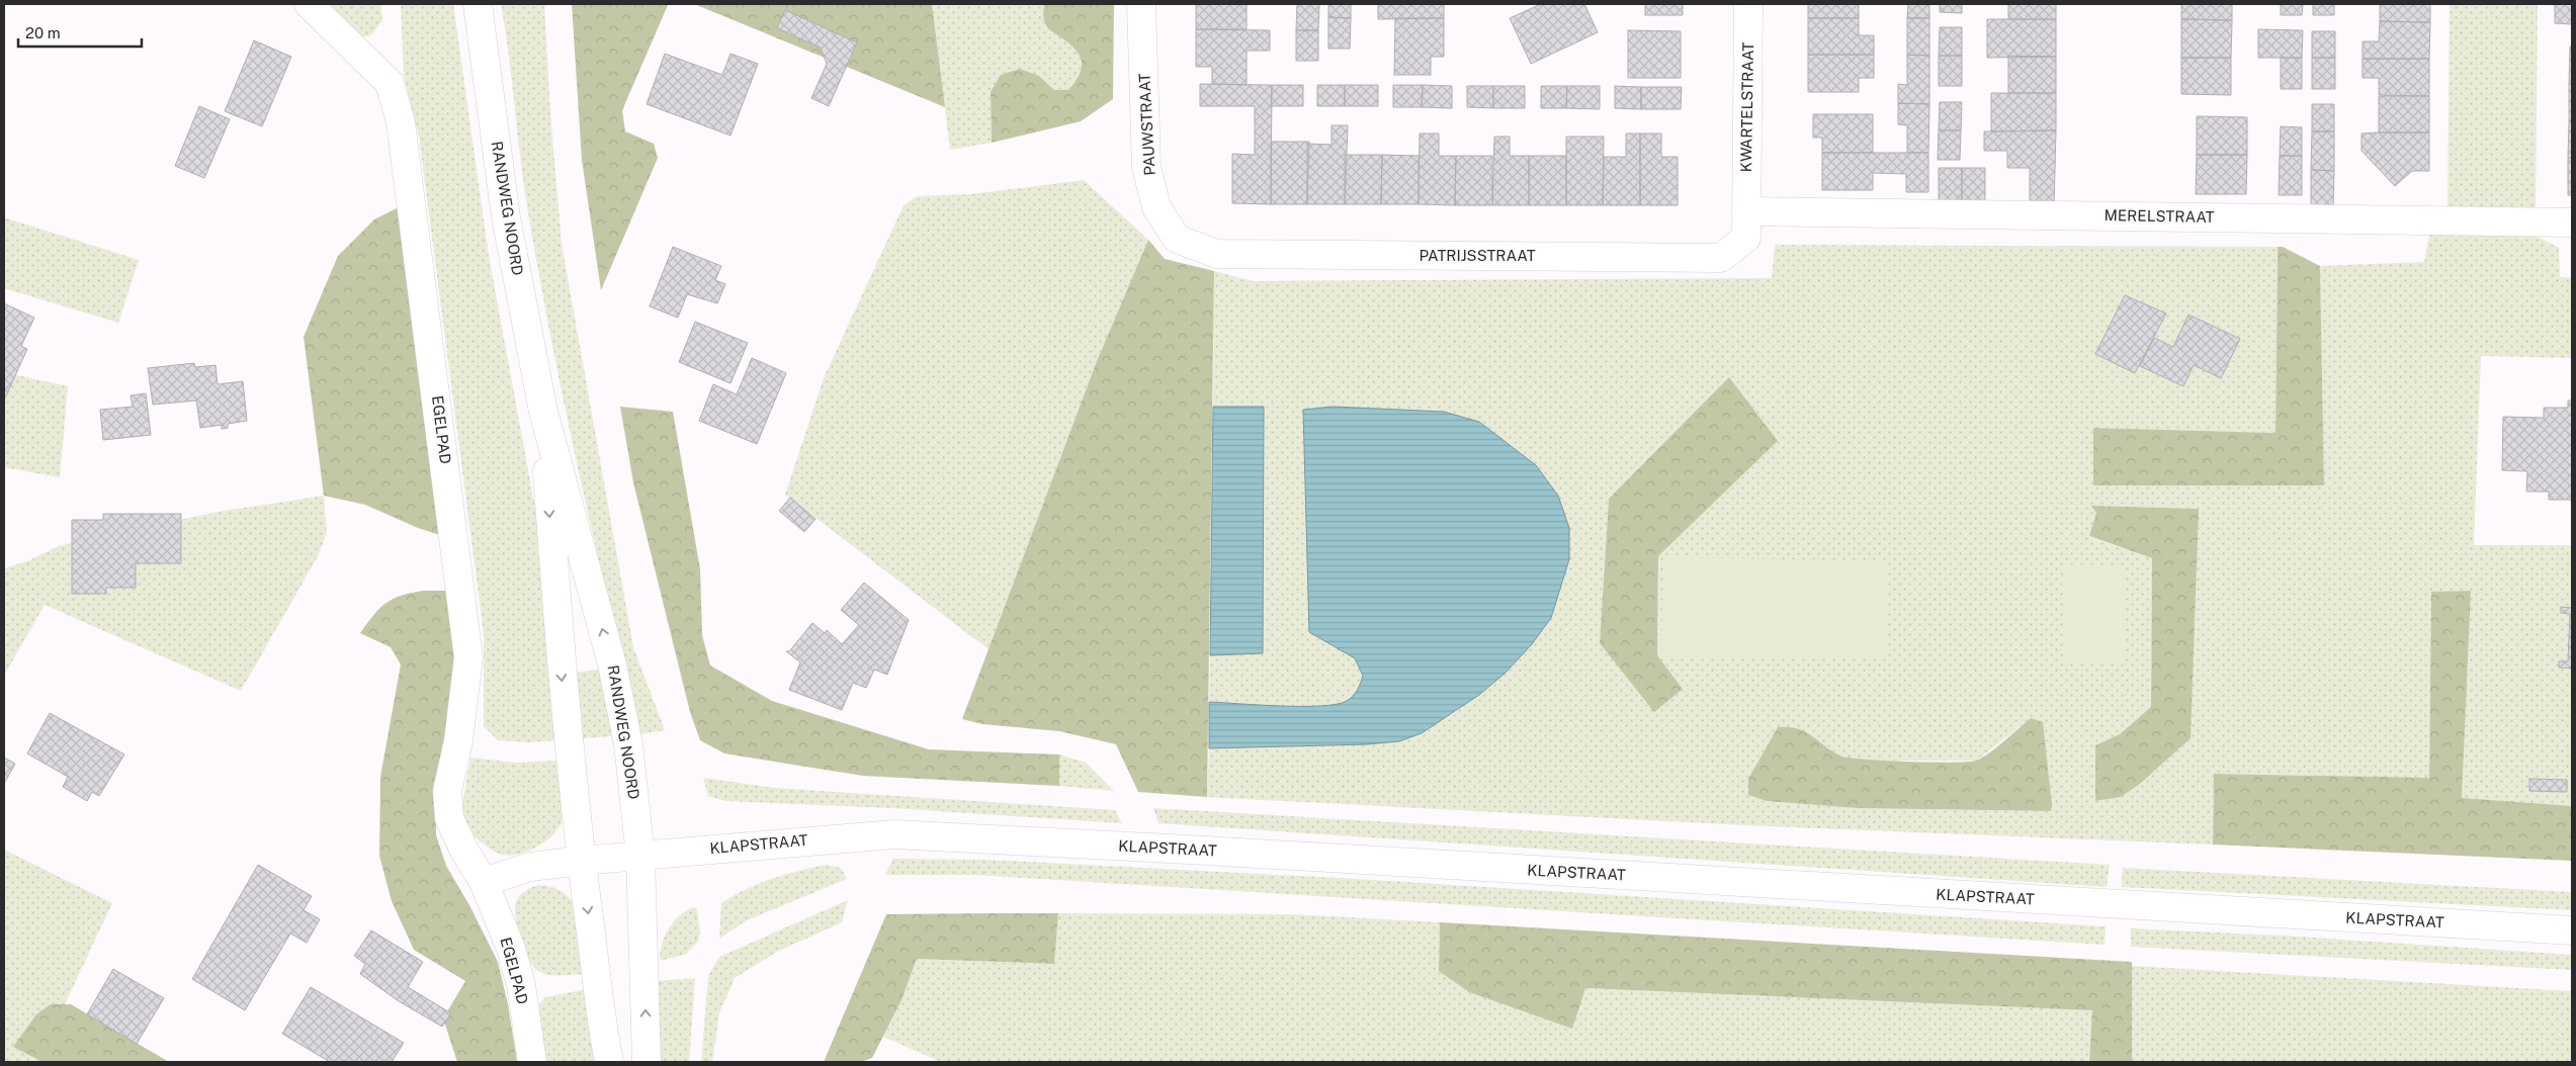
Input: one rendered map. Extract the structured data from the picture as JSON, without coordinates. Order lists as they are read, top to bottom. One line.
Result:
{"streets":{"street":["KWARTELSTRAAT","PAUWSTRAAT","RANDWEG NOORD","MERELSTRAAT","PATRIJSSTRAAT","EGELPAD","KLAPSTRAAT"]},"crossings":[["KWARTELSTRAAT","MERELSTRAAT"],["KWARTELSTRAAT","PATRIJSSTRAAT"],["PAUWSTRAAT","PATRIJSSTRAAT"],["RANDWEG NOORD","KLAPSTRAAT"],["MERELSTRAAT","PATRIJSSTRAAT"]],"scale_bar":"20 m"}
